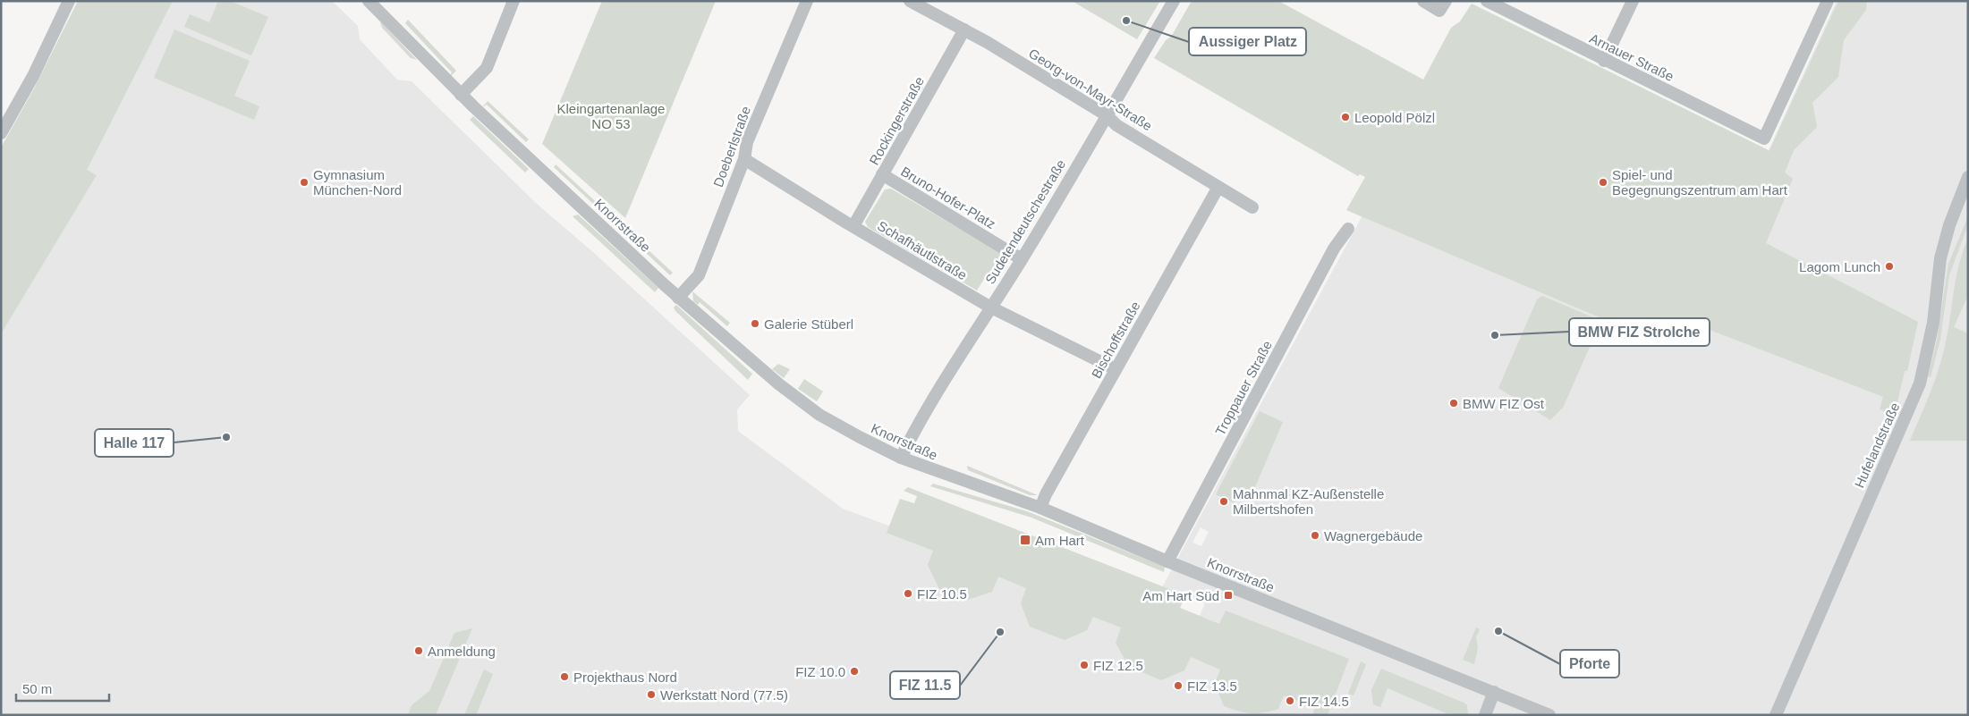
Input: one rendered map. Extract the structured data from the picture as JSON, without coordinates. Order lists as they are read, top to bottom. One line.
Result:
{"streets":{"street":["Arnauer Straße","Georg-von-Mayr-Straße","Rockingerstraße","Doeberlstraße","Bruno-Hofer-Platz","Sudetendeutschestraße","Knorrstraße","Schafhäutlstraße","Bischoffstraße","Troppauer Straße","Hufelandstraße"]},"crossings":[["Georg-von-Mayr-Straße","Rockingerstraße"],["Georg-von-Mayr-Straße","Sudetendeutschestraße"],["Georg-von-Mayr-Straße","Bischoffstraße"],["Rockingerstraße","Bruno-Hofer-Platz"],["Rockingerstraße","Schafhäutlstraße"],["Doeberlstraße","Knorrstraße"],["Doeberlstraße","Schafhäutlstraße"],["Bruno-Hofer-Platz","Sudetendeutschestraße"],["Sudetendeutschestraße","Knorrstraße"],["Sudetendeutschestraße","Schafhäutlstraße"],["Knorrstraße","Bischoffstraße"],["Knorrstraße","Troppauer Straße"],["Schafhäutlstraße","Bischoffstraße"]],"parks":["Kleingartenanlage NO 53"],"places":{"other":["Aussiger Platz","Leopold Pölzl","Gymnasium München-Nord","Spiel- und Begegnungszentrum am Hart","Lagom Lunch","Galerie Stüberl","BMW FIZ Strolche","BMW FIZ Ost","Halle 117","Mahnmal KZ-Außenstelle Milbertshofen","Wagnergebäude","FIZ 10.5","Pforte","FIZ 11.5","Anmeldung","FIZ 12.5","FIZ 10.0","Projekthaus Nord","FIZ 13.5","Werkstatt Nord (77.5)","FIZ 14.5"],"transit":["Am Hart","Am Hart Süd"]},"scale_bar":"50 m"}
